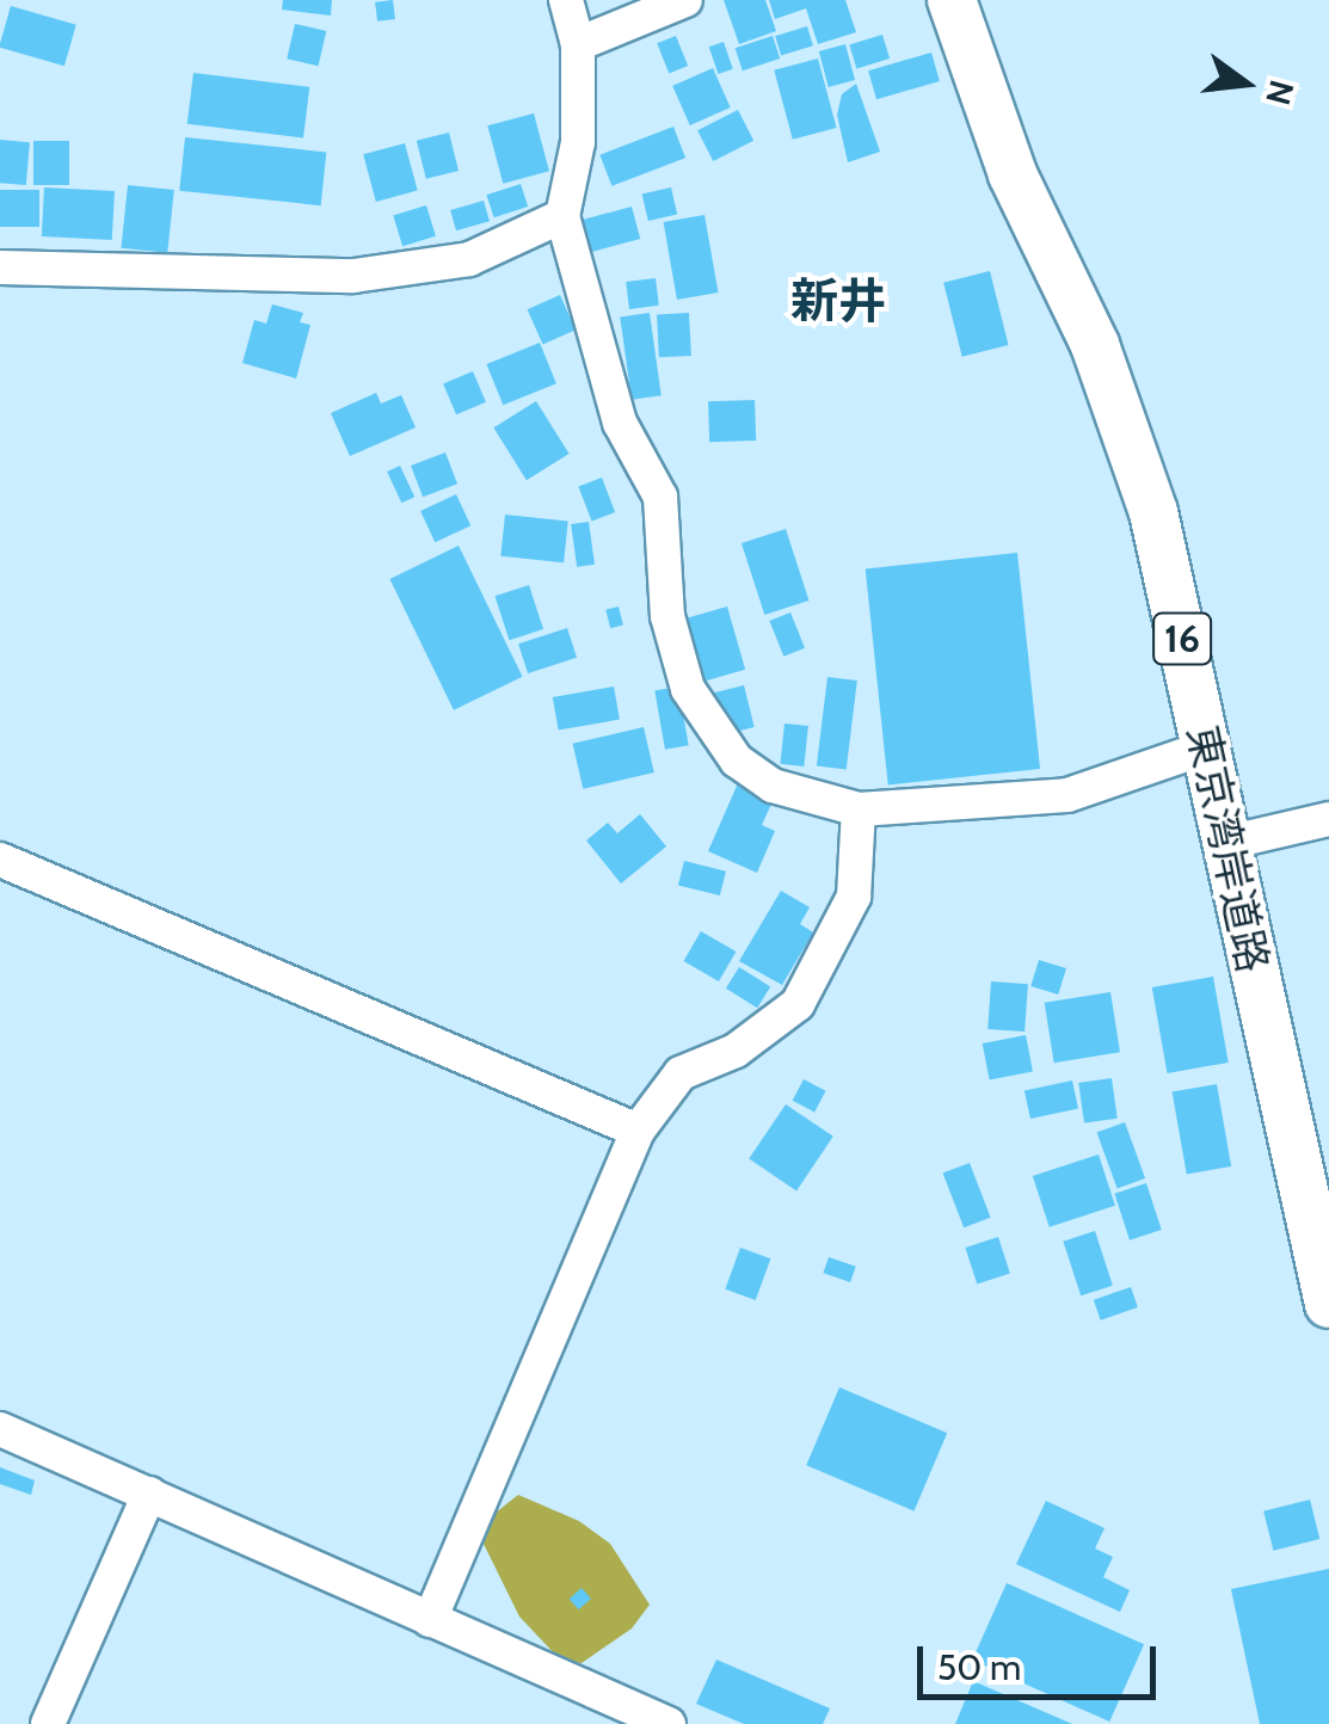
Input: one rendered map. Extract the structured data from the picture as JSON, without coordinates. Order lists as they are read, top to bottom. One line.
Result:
{"streets":{"highway":["16","東京湾岸道路"]},"districts":["新井"],"scale_bar":"50 m","north":"right"}
